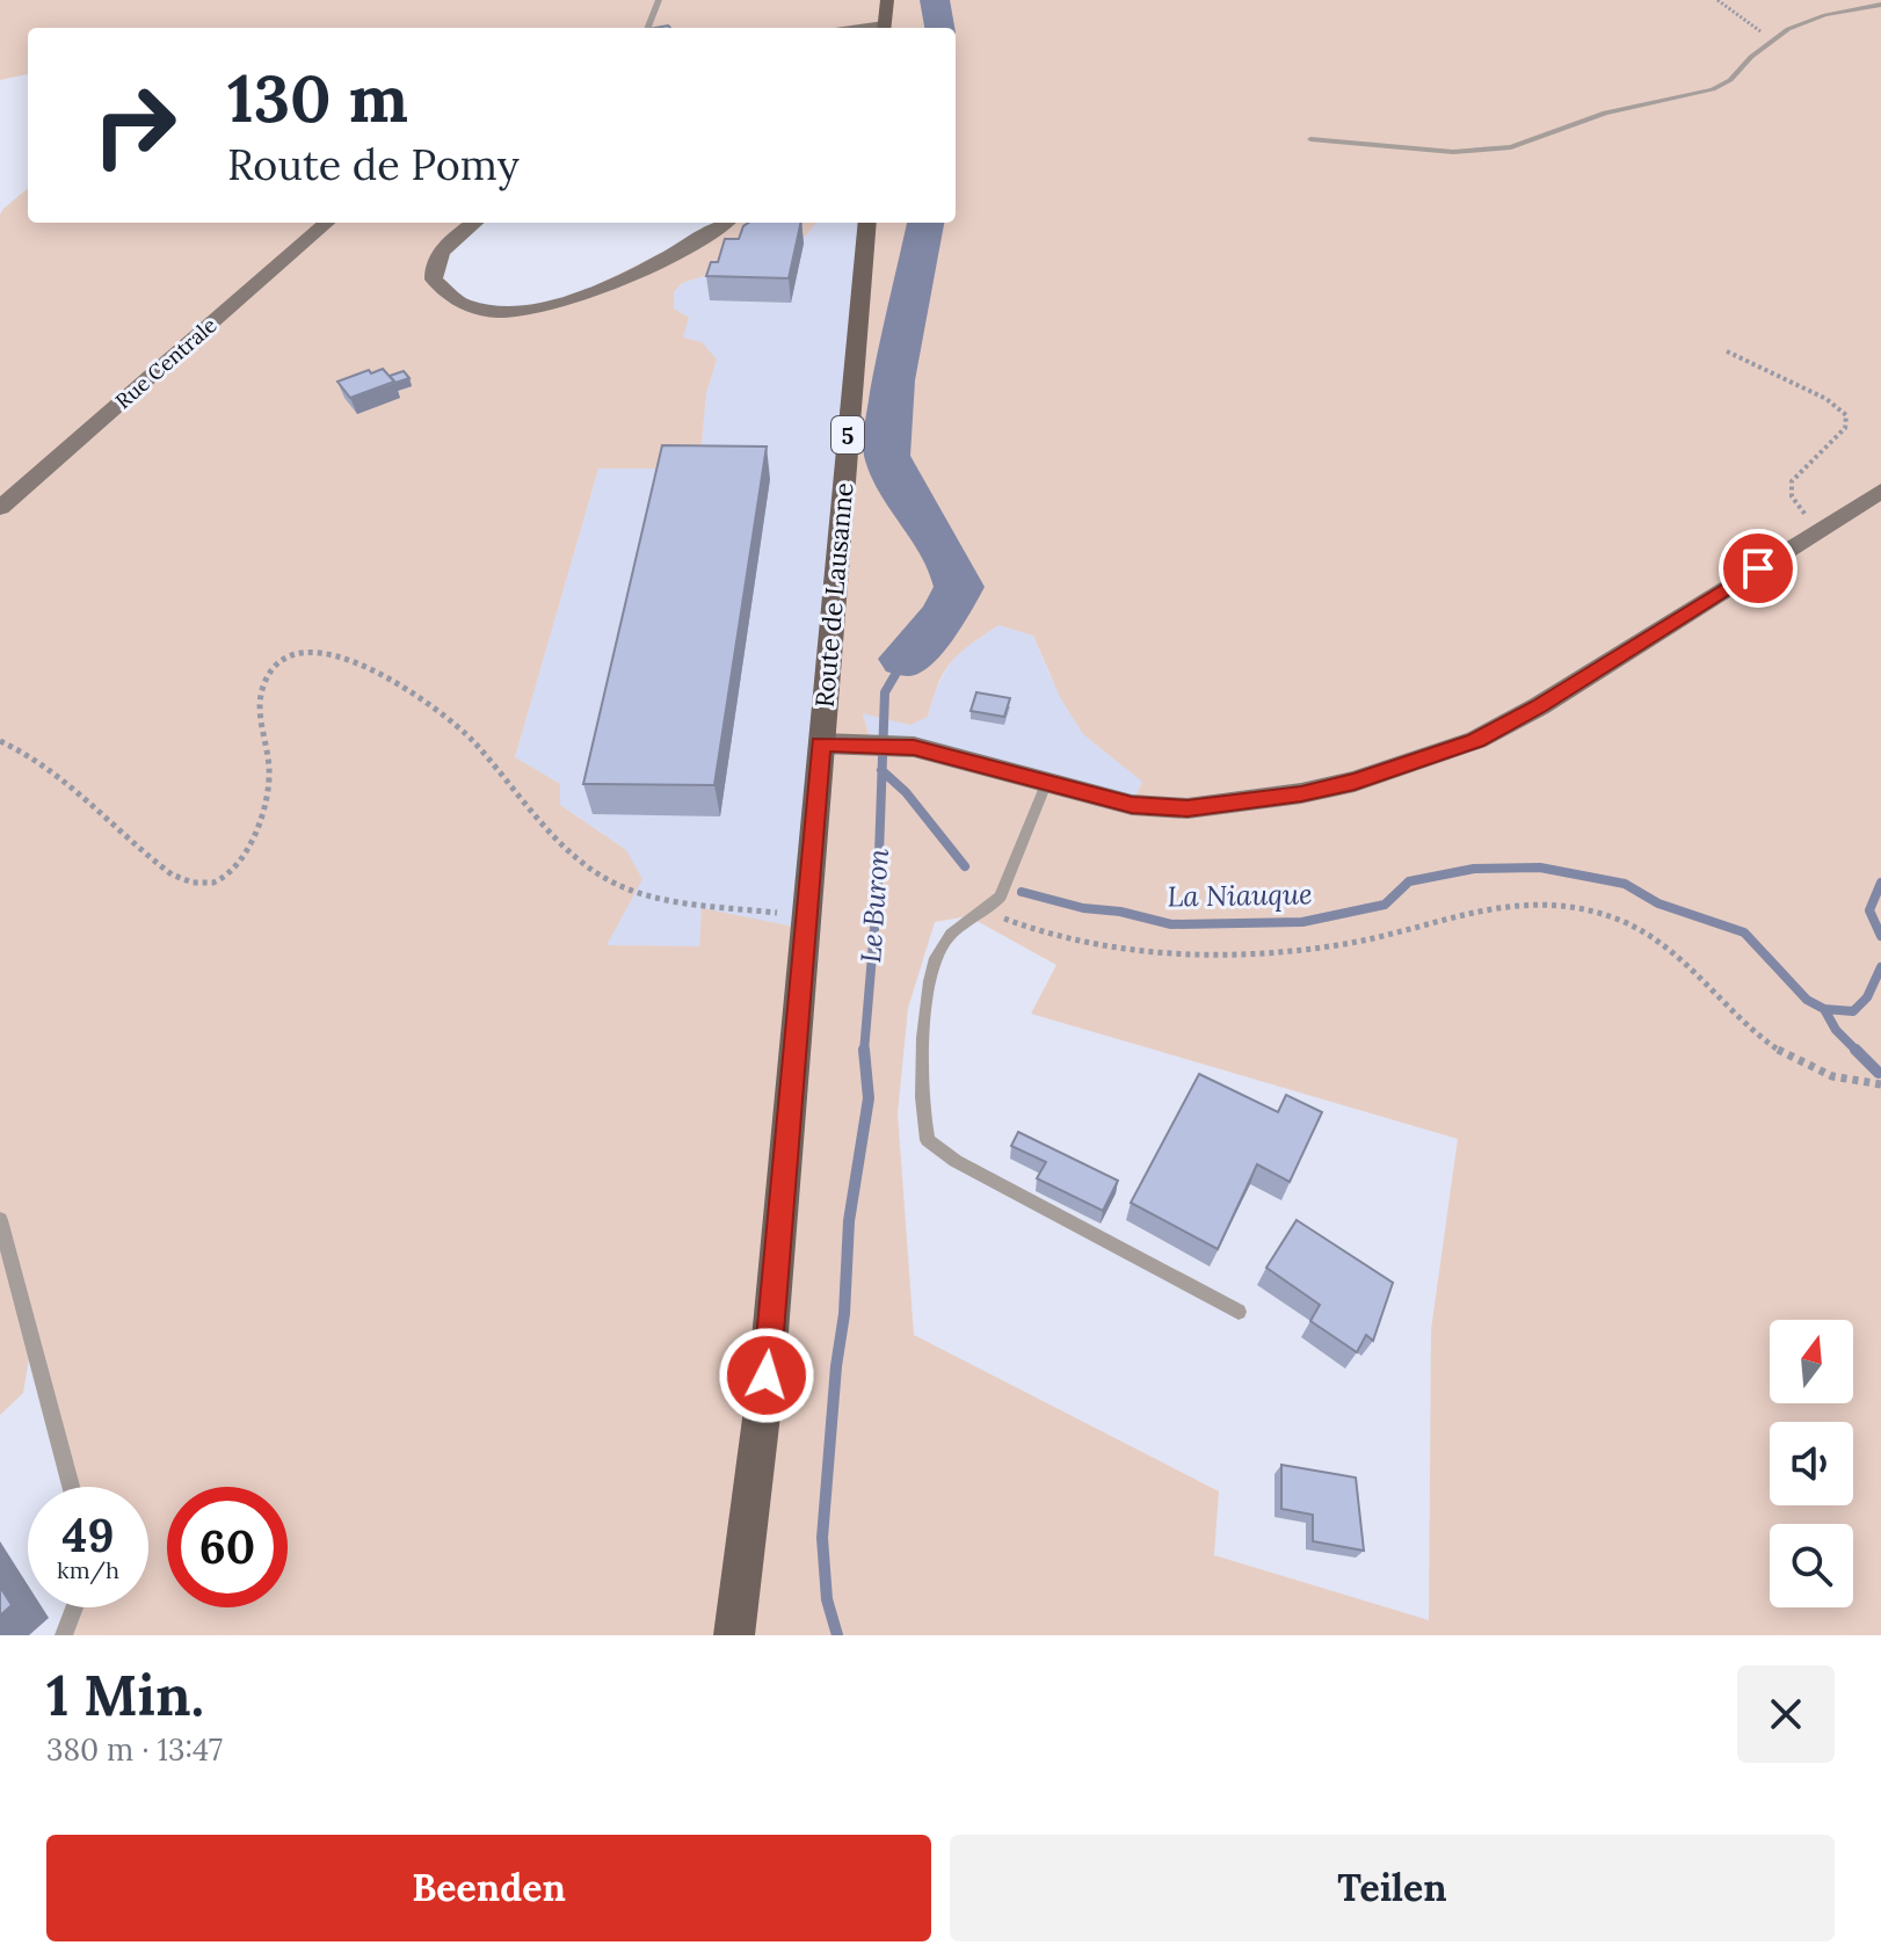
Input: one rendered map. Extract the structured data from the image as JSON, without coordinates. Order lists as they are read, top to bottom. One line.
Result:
{"streets":{"main road":["5","Route de Lausanne"],"street":["Rue Centrale"]},"water":["La Niauque","Le Buron"],"north":"top","page":{"turn":["130 m","Route de Pomy"],"speed":"49 km/h","limit":"60","heading":["1 Min.","380 m · 13:47"],"buttons":["Beenden","Teilen"]}}
